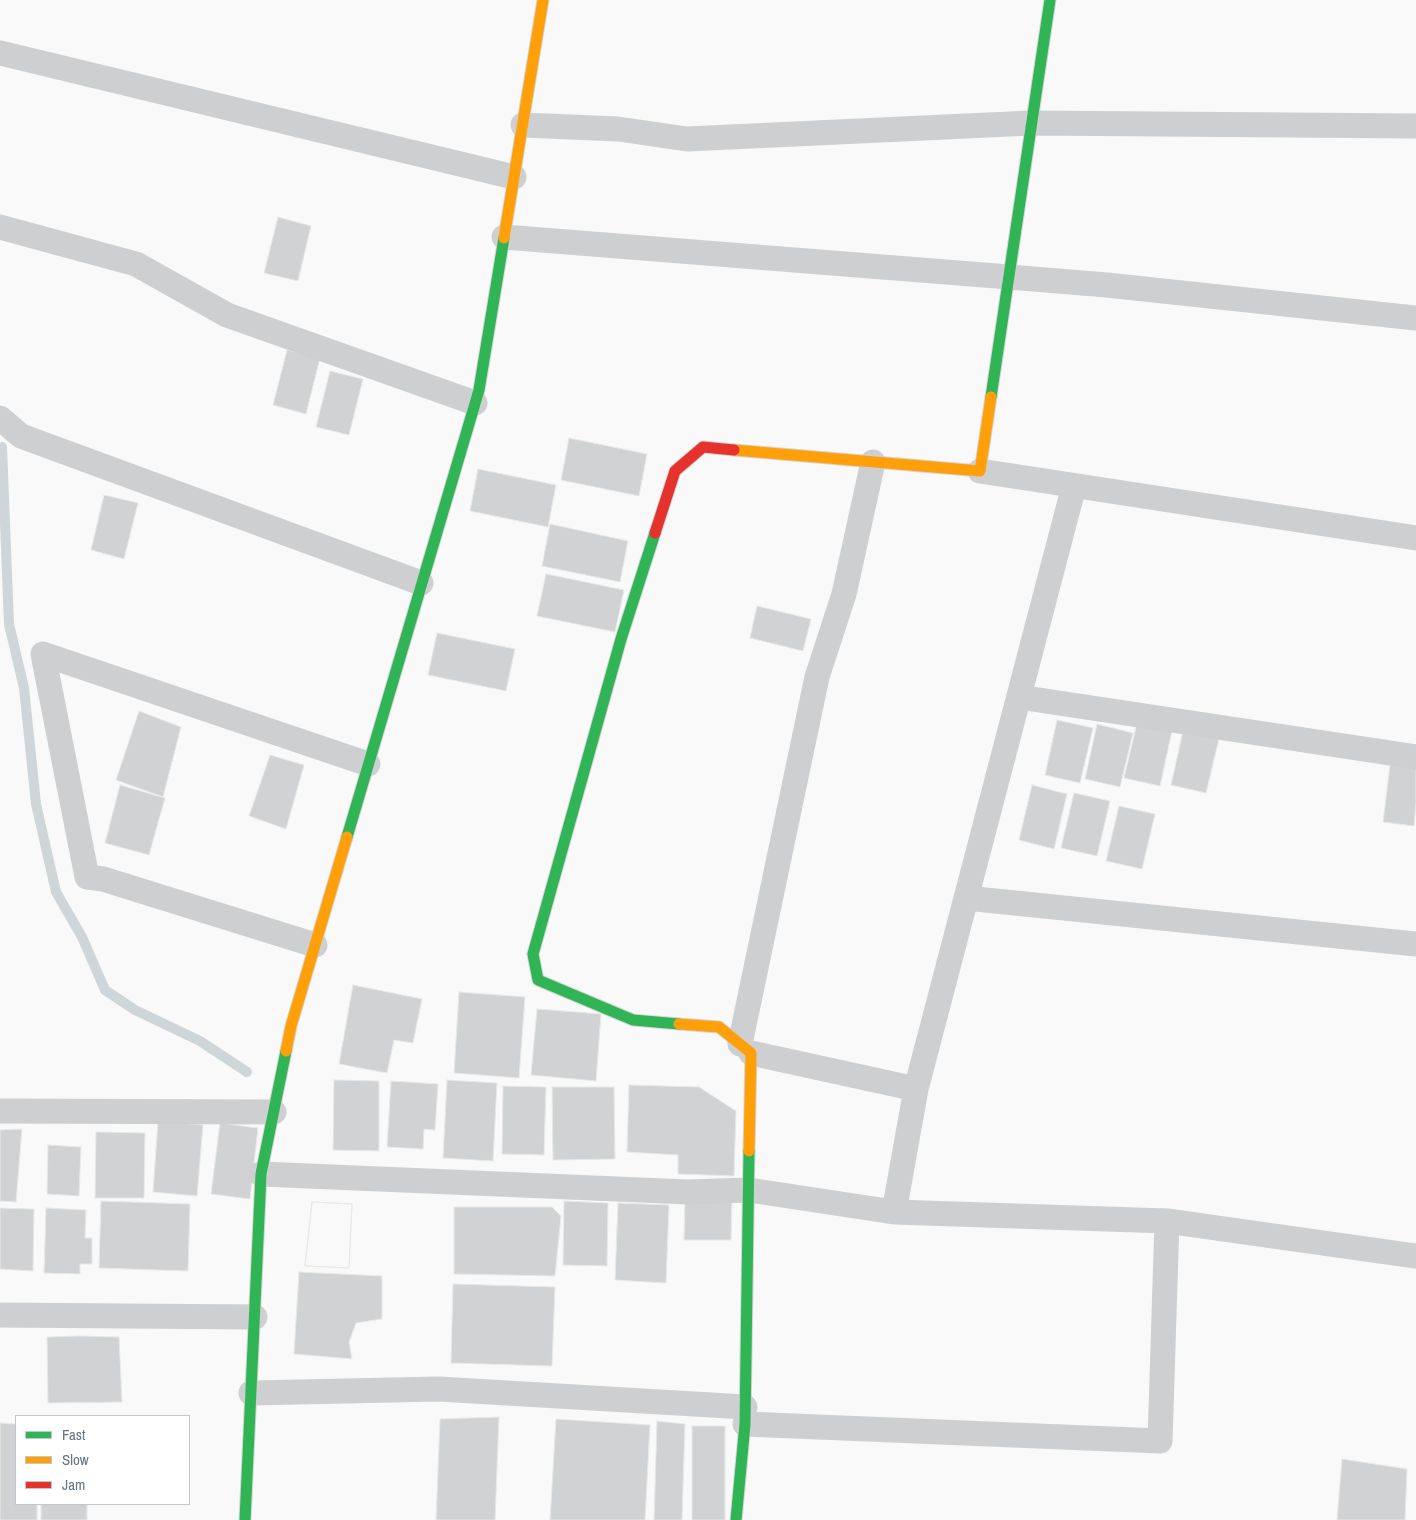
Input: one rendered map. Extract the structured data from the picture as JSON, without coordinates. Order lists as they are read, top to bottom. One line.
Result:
{"legend":["Fast","Slow","Jam"]}
